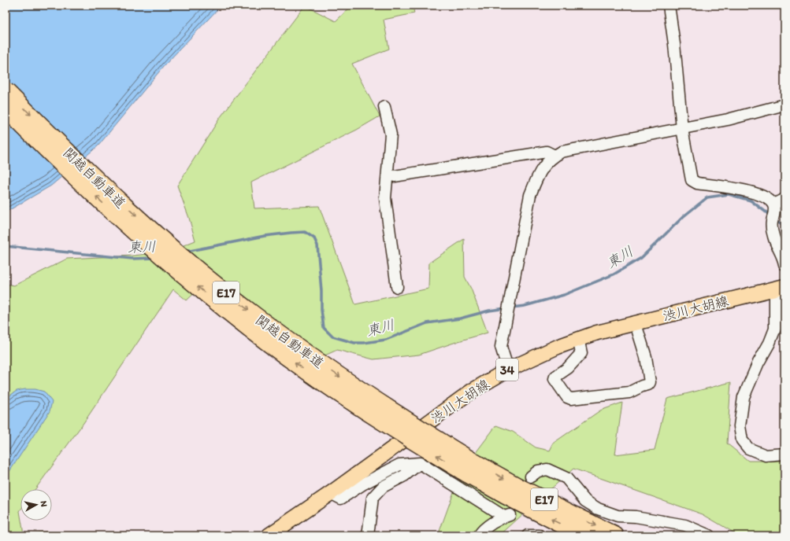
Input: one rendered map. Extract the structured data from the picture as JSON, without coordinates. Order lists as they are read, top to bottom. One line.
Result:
{"streets":{"highway":["関越自動車道","E17"],"main road":["渋川大胡線","34"]},"water":["東川"],"north":"right"}
